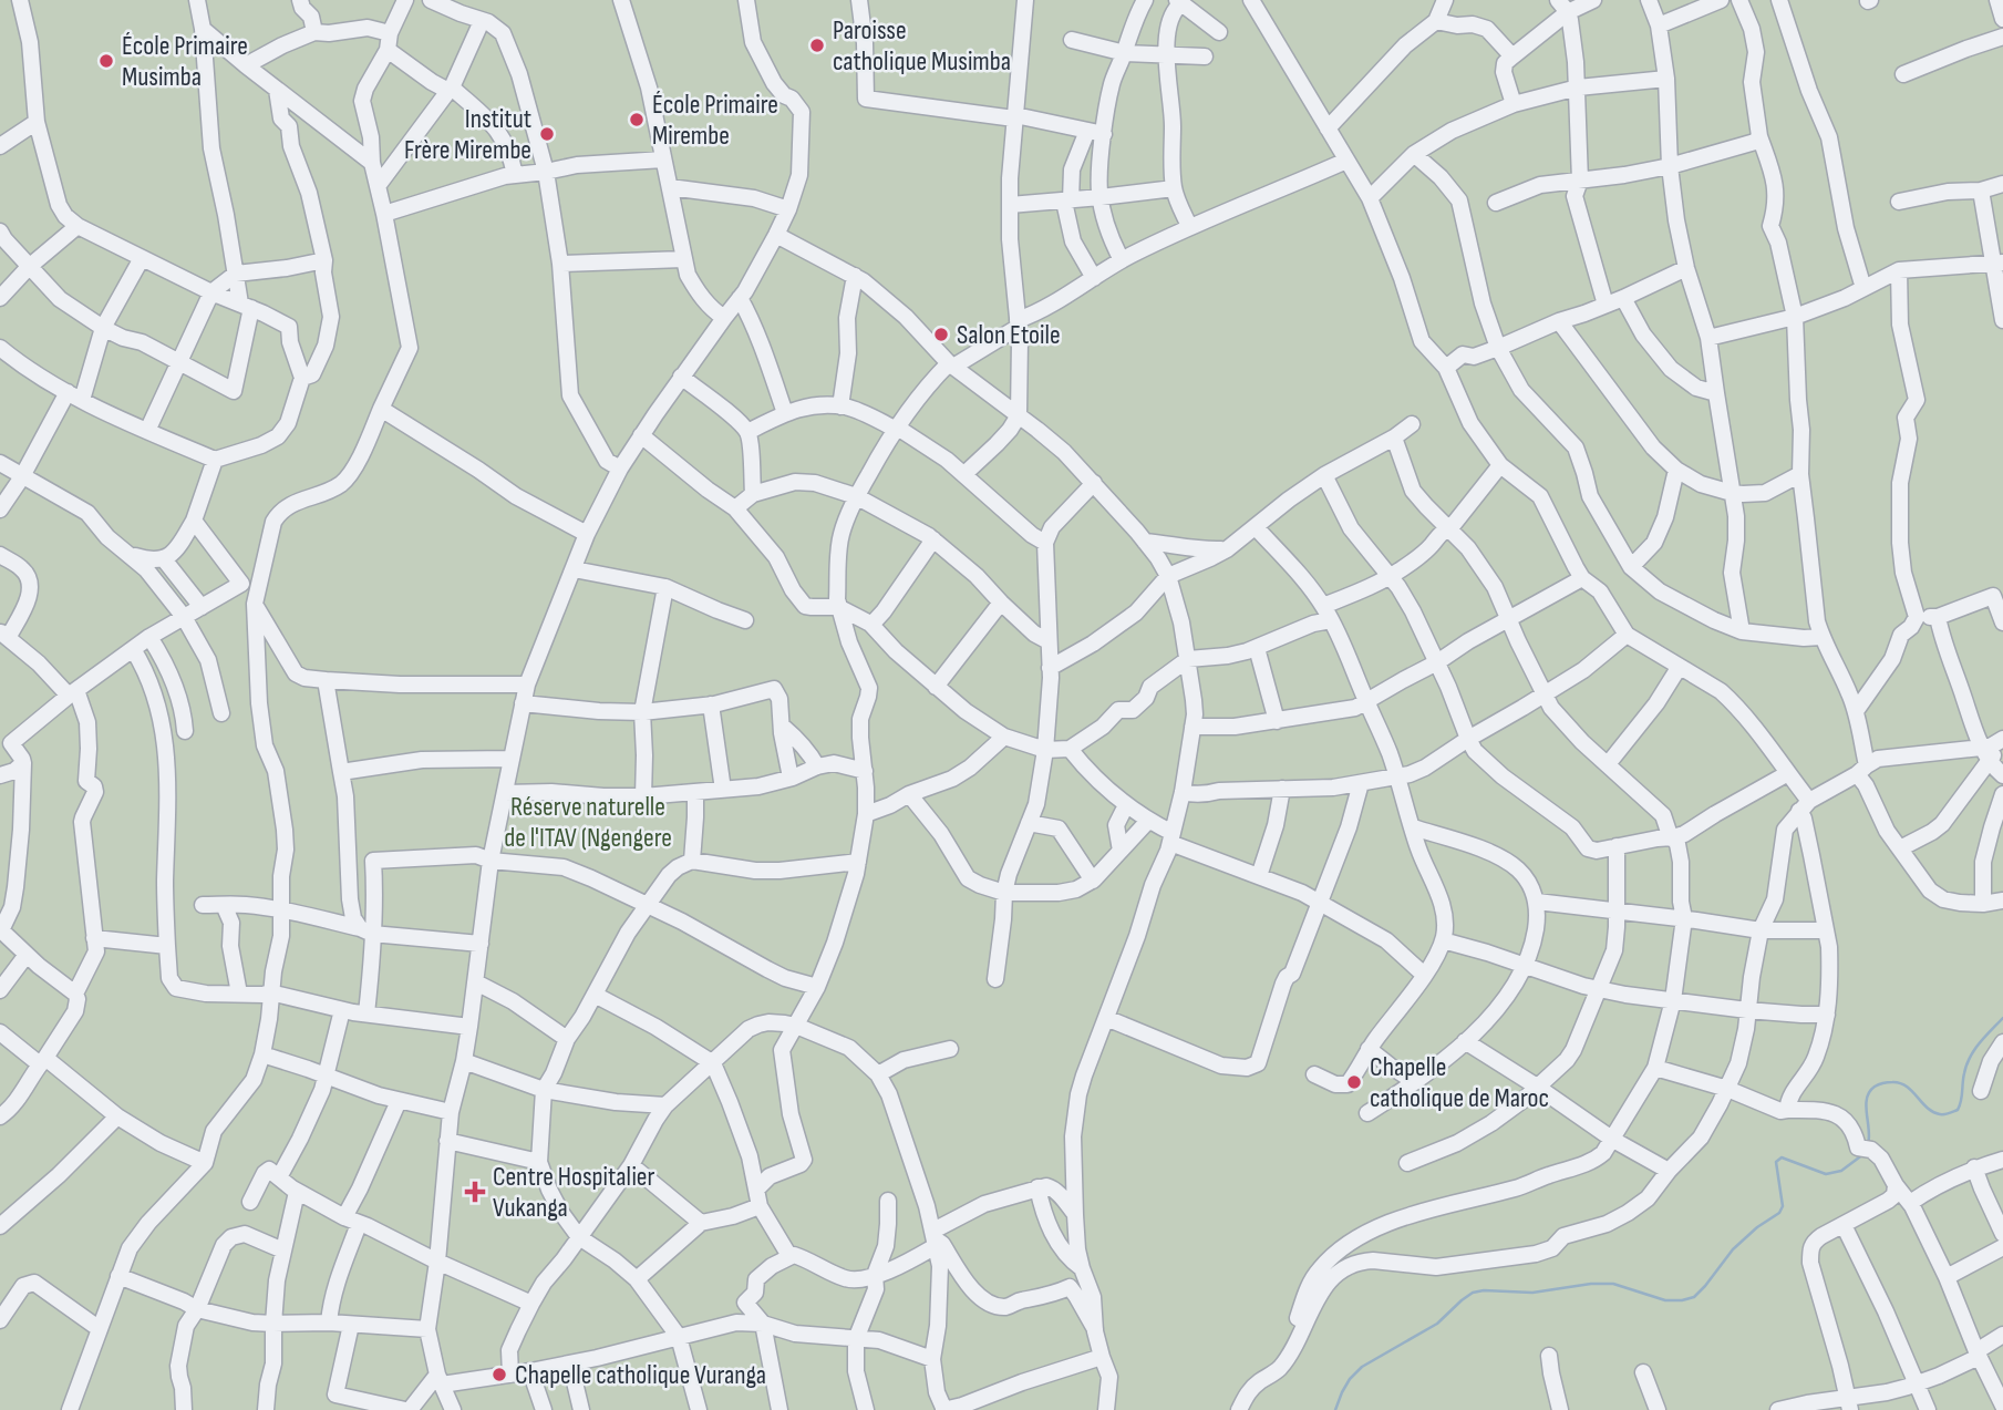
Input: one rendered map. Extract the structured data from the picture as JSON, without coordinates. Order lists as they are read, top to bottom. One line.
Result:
{"parks":["Réserve naturelle de l'ITAV (Ngengere"],"places":{"other":["Paroisse catholique Musimba","École Primaire Musimba","École Primaire Mirembe","Institut Frère Mirembe","Salon Etoile","Chapelle catholique de Maroc","Chapelle catholique Vuranga"],"health":["Centre Hospitalier Vukanga"]}}
